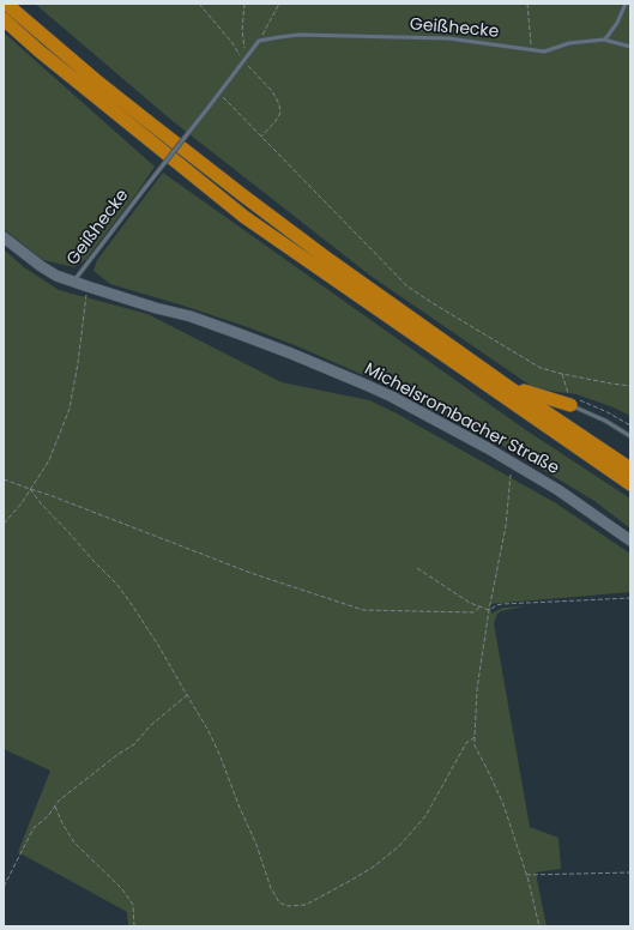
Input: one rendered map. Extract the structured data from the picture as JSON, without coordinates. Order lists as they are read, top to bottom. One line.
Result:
{"streets":{"main road":["Michelsrombacher Straße"],"lane":["Geißhecke"]},"crossings":[["Geißhecke","Michelsrombacher Straße"]]}
